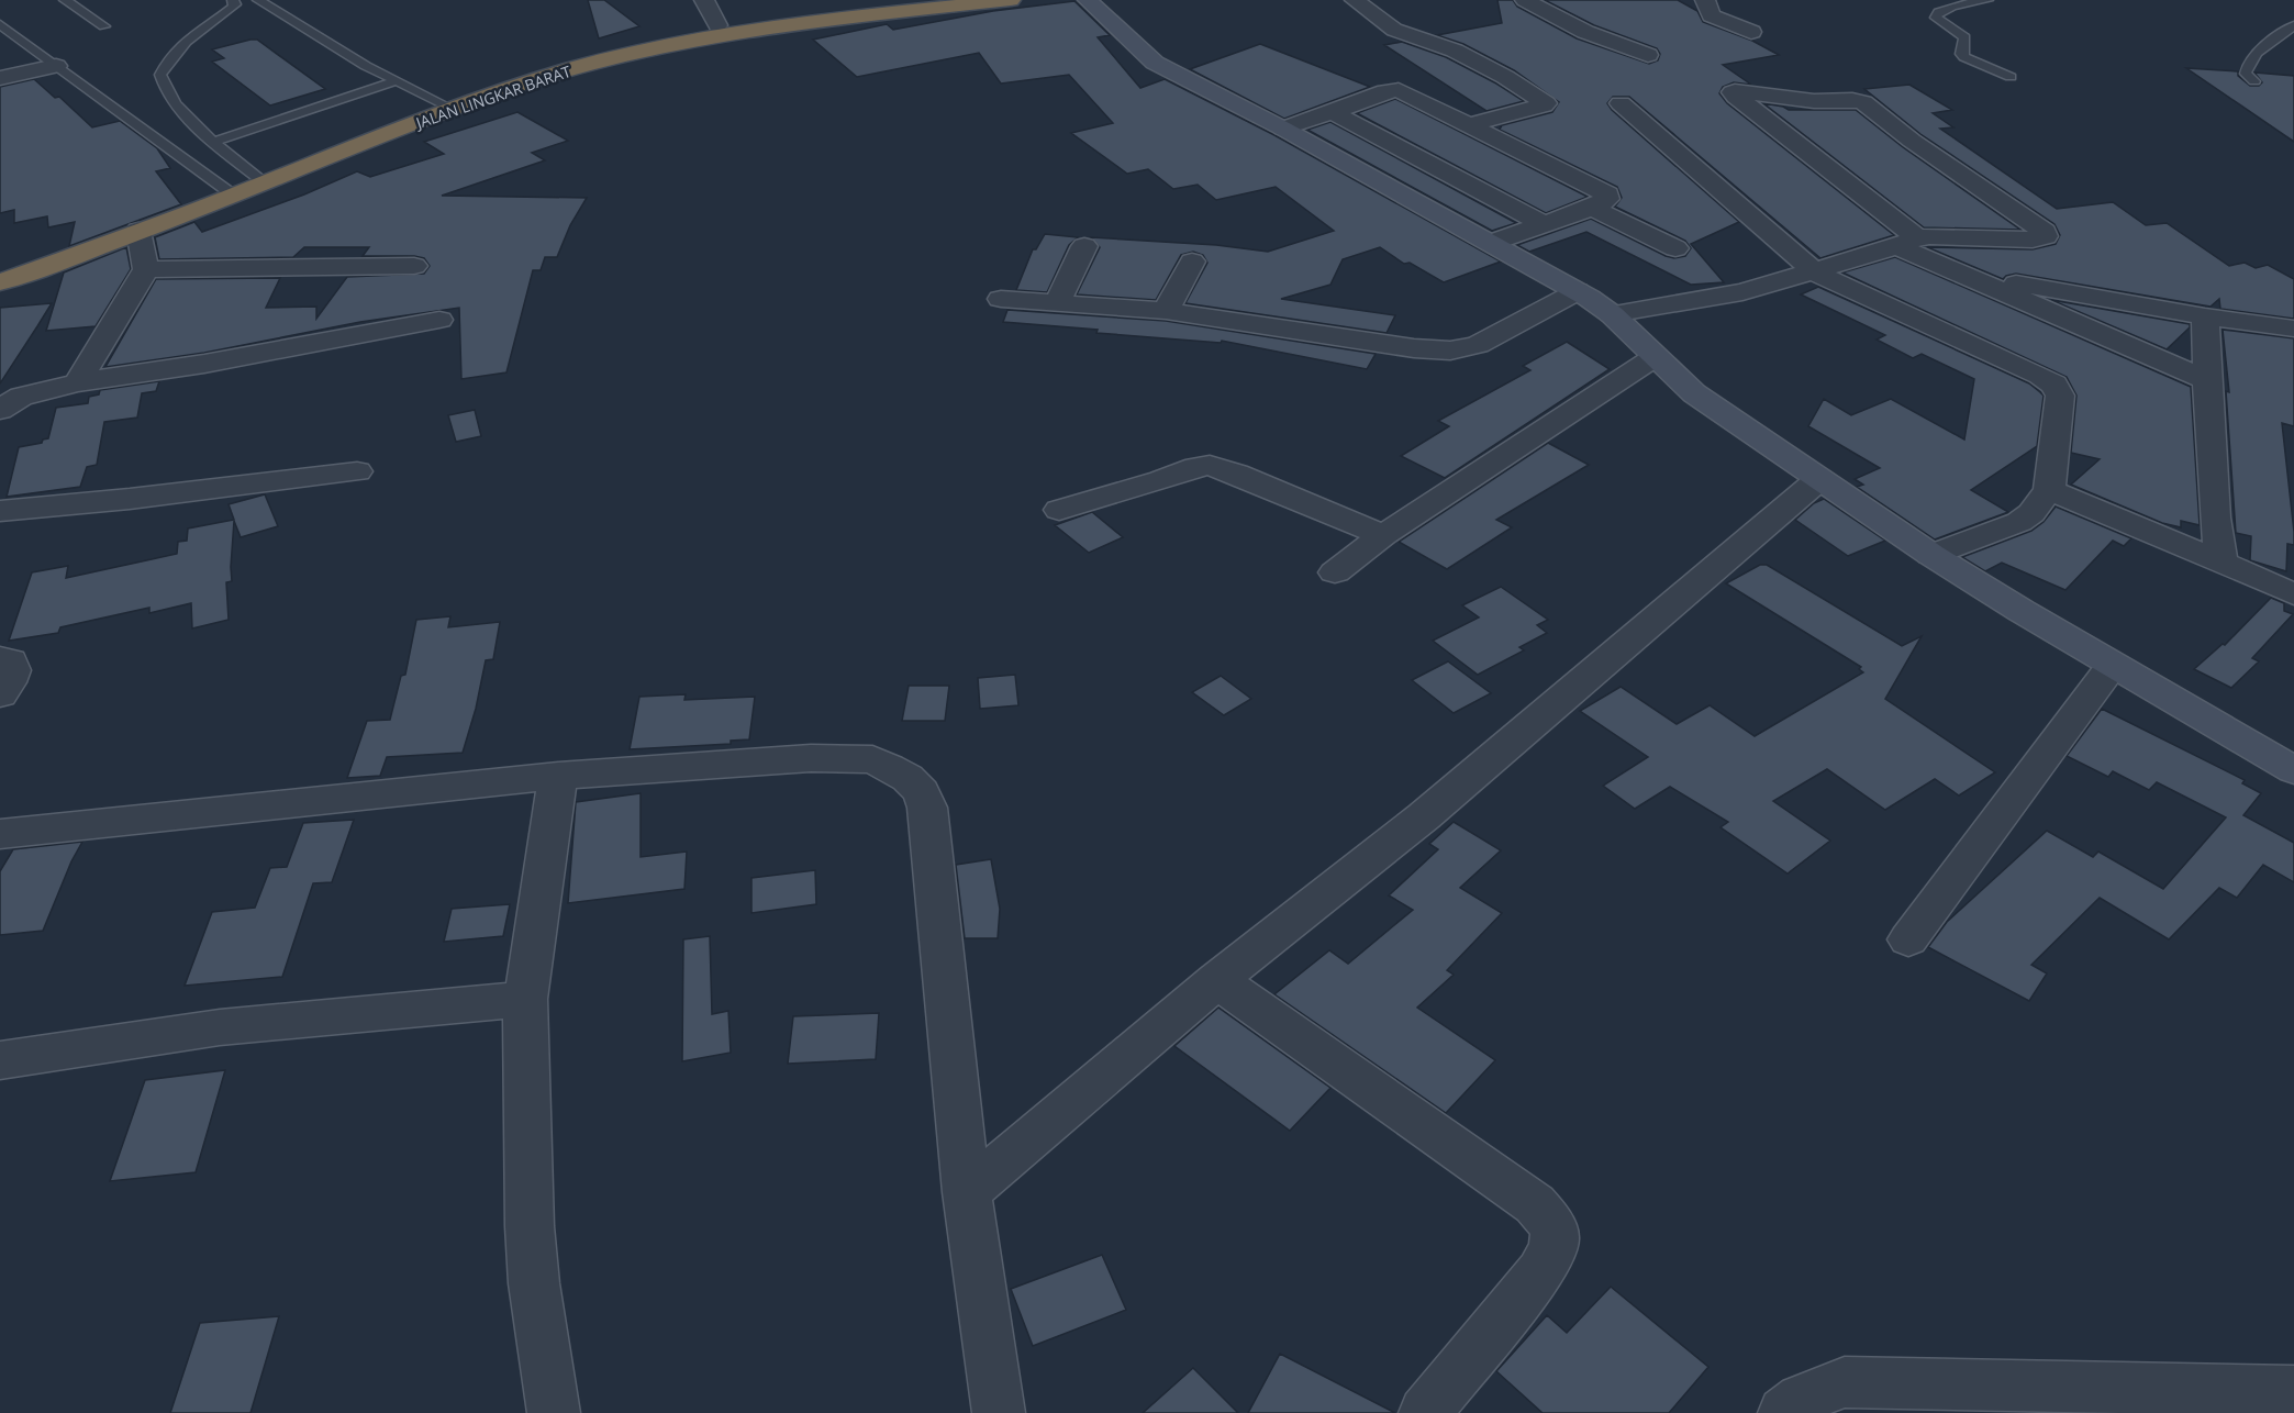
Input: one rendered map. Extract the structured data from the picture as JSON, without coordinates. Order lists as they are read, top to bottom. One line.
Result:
{"streets":{"highway":["JALAN LINGKAR BARAT"]}}
